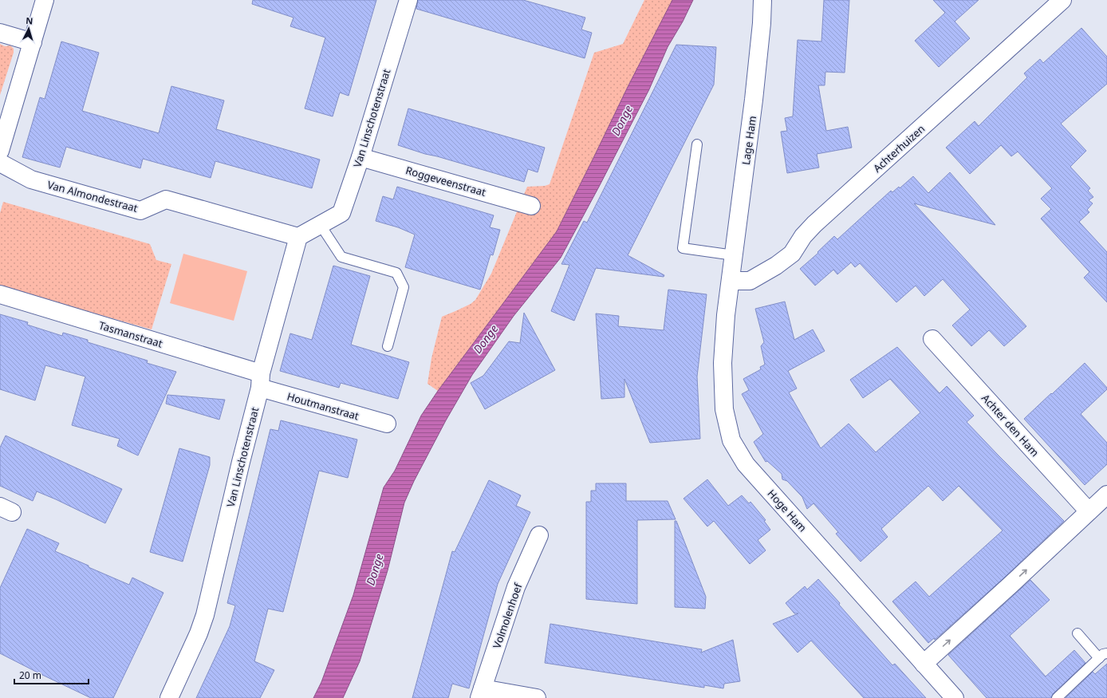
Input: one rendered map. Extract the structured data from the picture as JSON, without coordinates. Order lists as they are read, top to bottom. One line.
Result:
{"streets":{"street":["Van Linschotenstraat","Lage Ham","Achterhuizen","Roggeveenstraat","Van Almondestraat","Tasmanstraat","Houtmanstraat","Achter den Ham","Hoge Ham","Volmolenhoef"]},"crossings":[["Van Linschotenstraat","Roggeveenstraat"],["Van Linschotenstraat","Van Almondestraat"],["Van Linschotenstraat","Tasmanstraat"],["Van Linschotenstraat","Houtmanstraat"],["Lage Ham","Achterhuizen"],["Lage Ham","Hoge Ham"],["Achterhuizen","Hoge Ham"],["Tasmanstraat","Houtmanstraat"]],"water":["Donge"],"scale_bar":"20 m","north":"top"}
